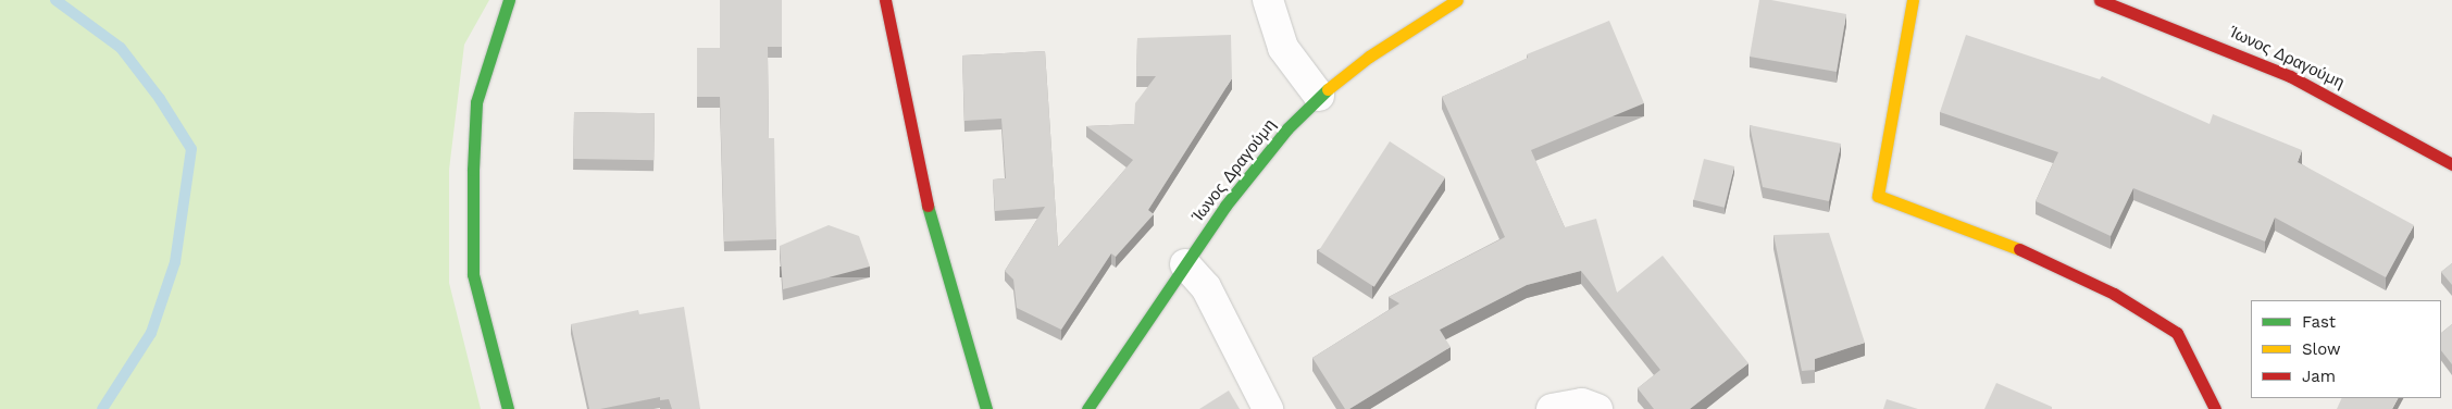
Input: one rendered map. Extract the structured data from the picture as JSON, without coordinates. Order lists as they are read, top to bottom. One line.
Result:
{"streets":{"street":["Ίωνος Δραγούμη"]},"legend":["Fast","Slow","Jam"]}
